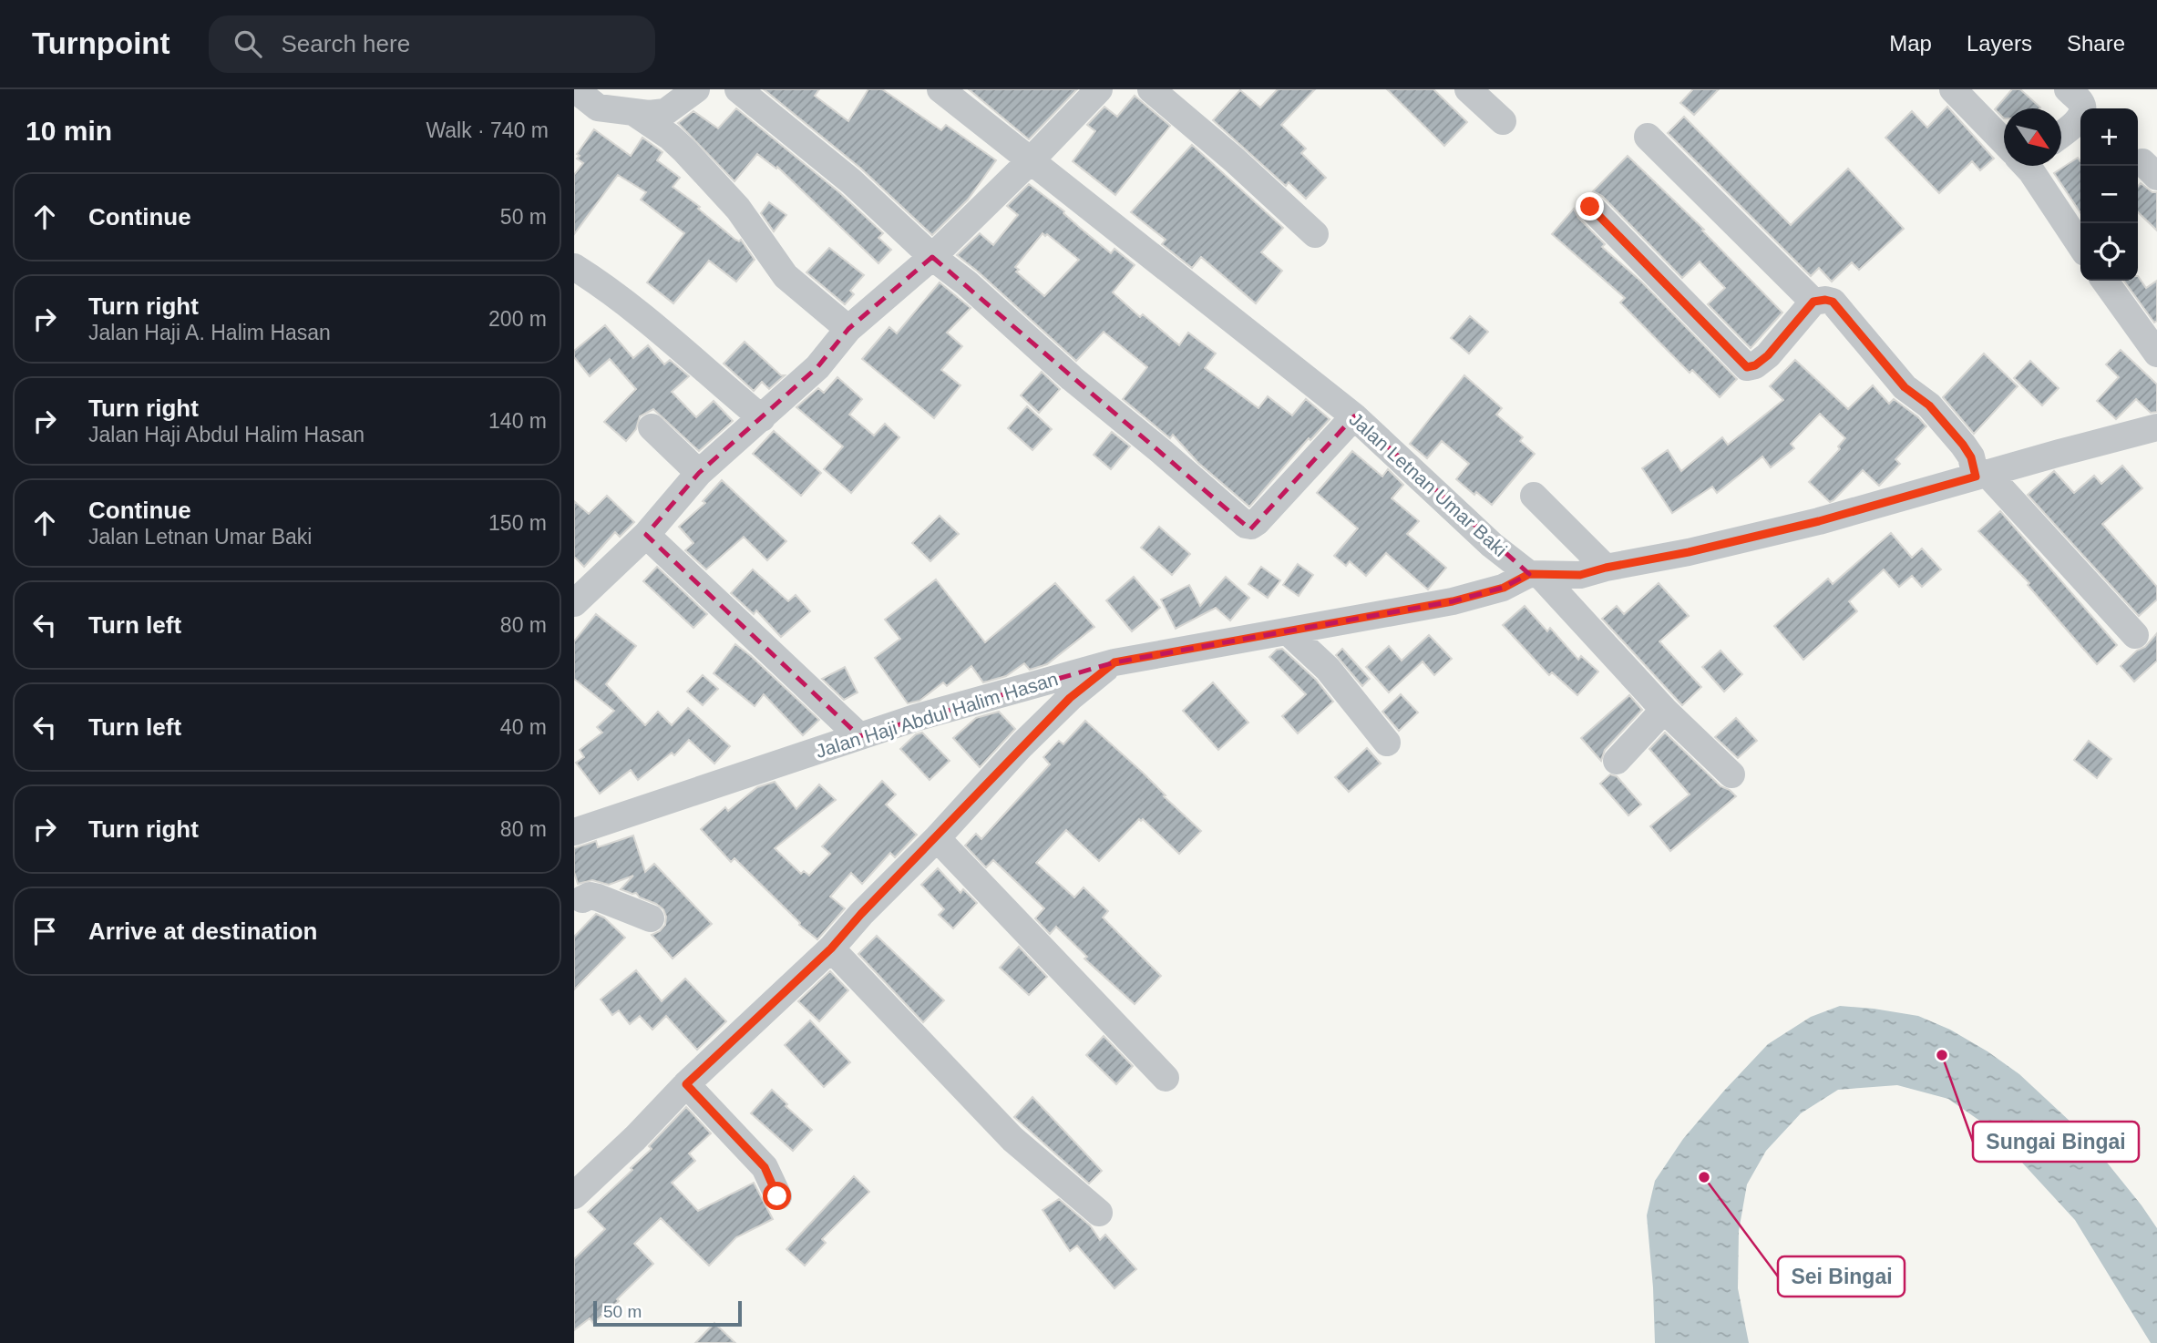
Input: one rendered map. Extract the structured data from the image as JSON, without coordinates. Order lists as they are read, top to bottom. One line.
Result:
{"streets":{"street":["Jalan Letnan Umar Baki","Jalan Haji Abdul Halim Hasan"]},"crossings":[["Jalan Letnan Umar Baki","Jalan Haji Abdul Halim Hasan"]],"places":["Sungai Bingai","Sei Bingai"],"scale_bar":"50 m","north":"bottom right","page":{"header":"Turnpoint","search":"Search here","nav":["Map","Layers","Share"],"heading":["10 min","Walk · 740 m"],"map_buttons":["+","−"],"list":[["Continue","50 m"],["Turn right","Jalan Haji A. Halim Hasan","200 m"],["Turn right","Jalan Haji Abdul Halim Hasan","140 m"],["Continue","Jalan Letnan Umar Baki","150 m"],["Turn left","80 m"],["Turn left","40 m"],["Turn right","80 m"],"Arrive at destination"],"scale":"50 m"}}
